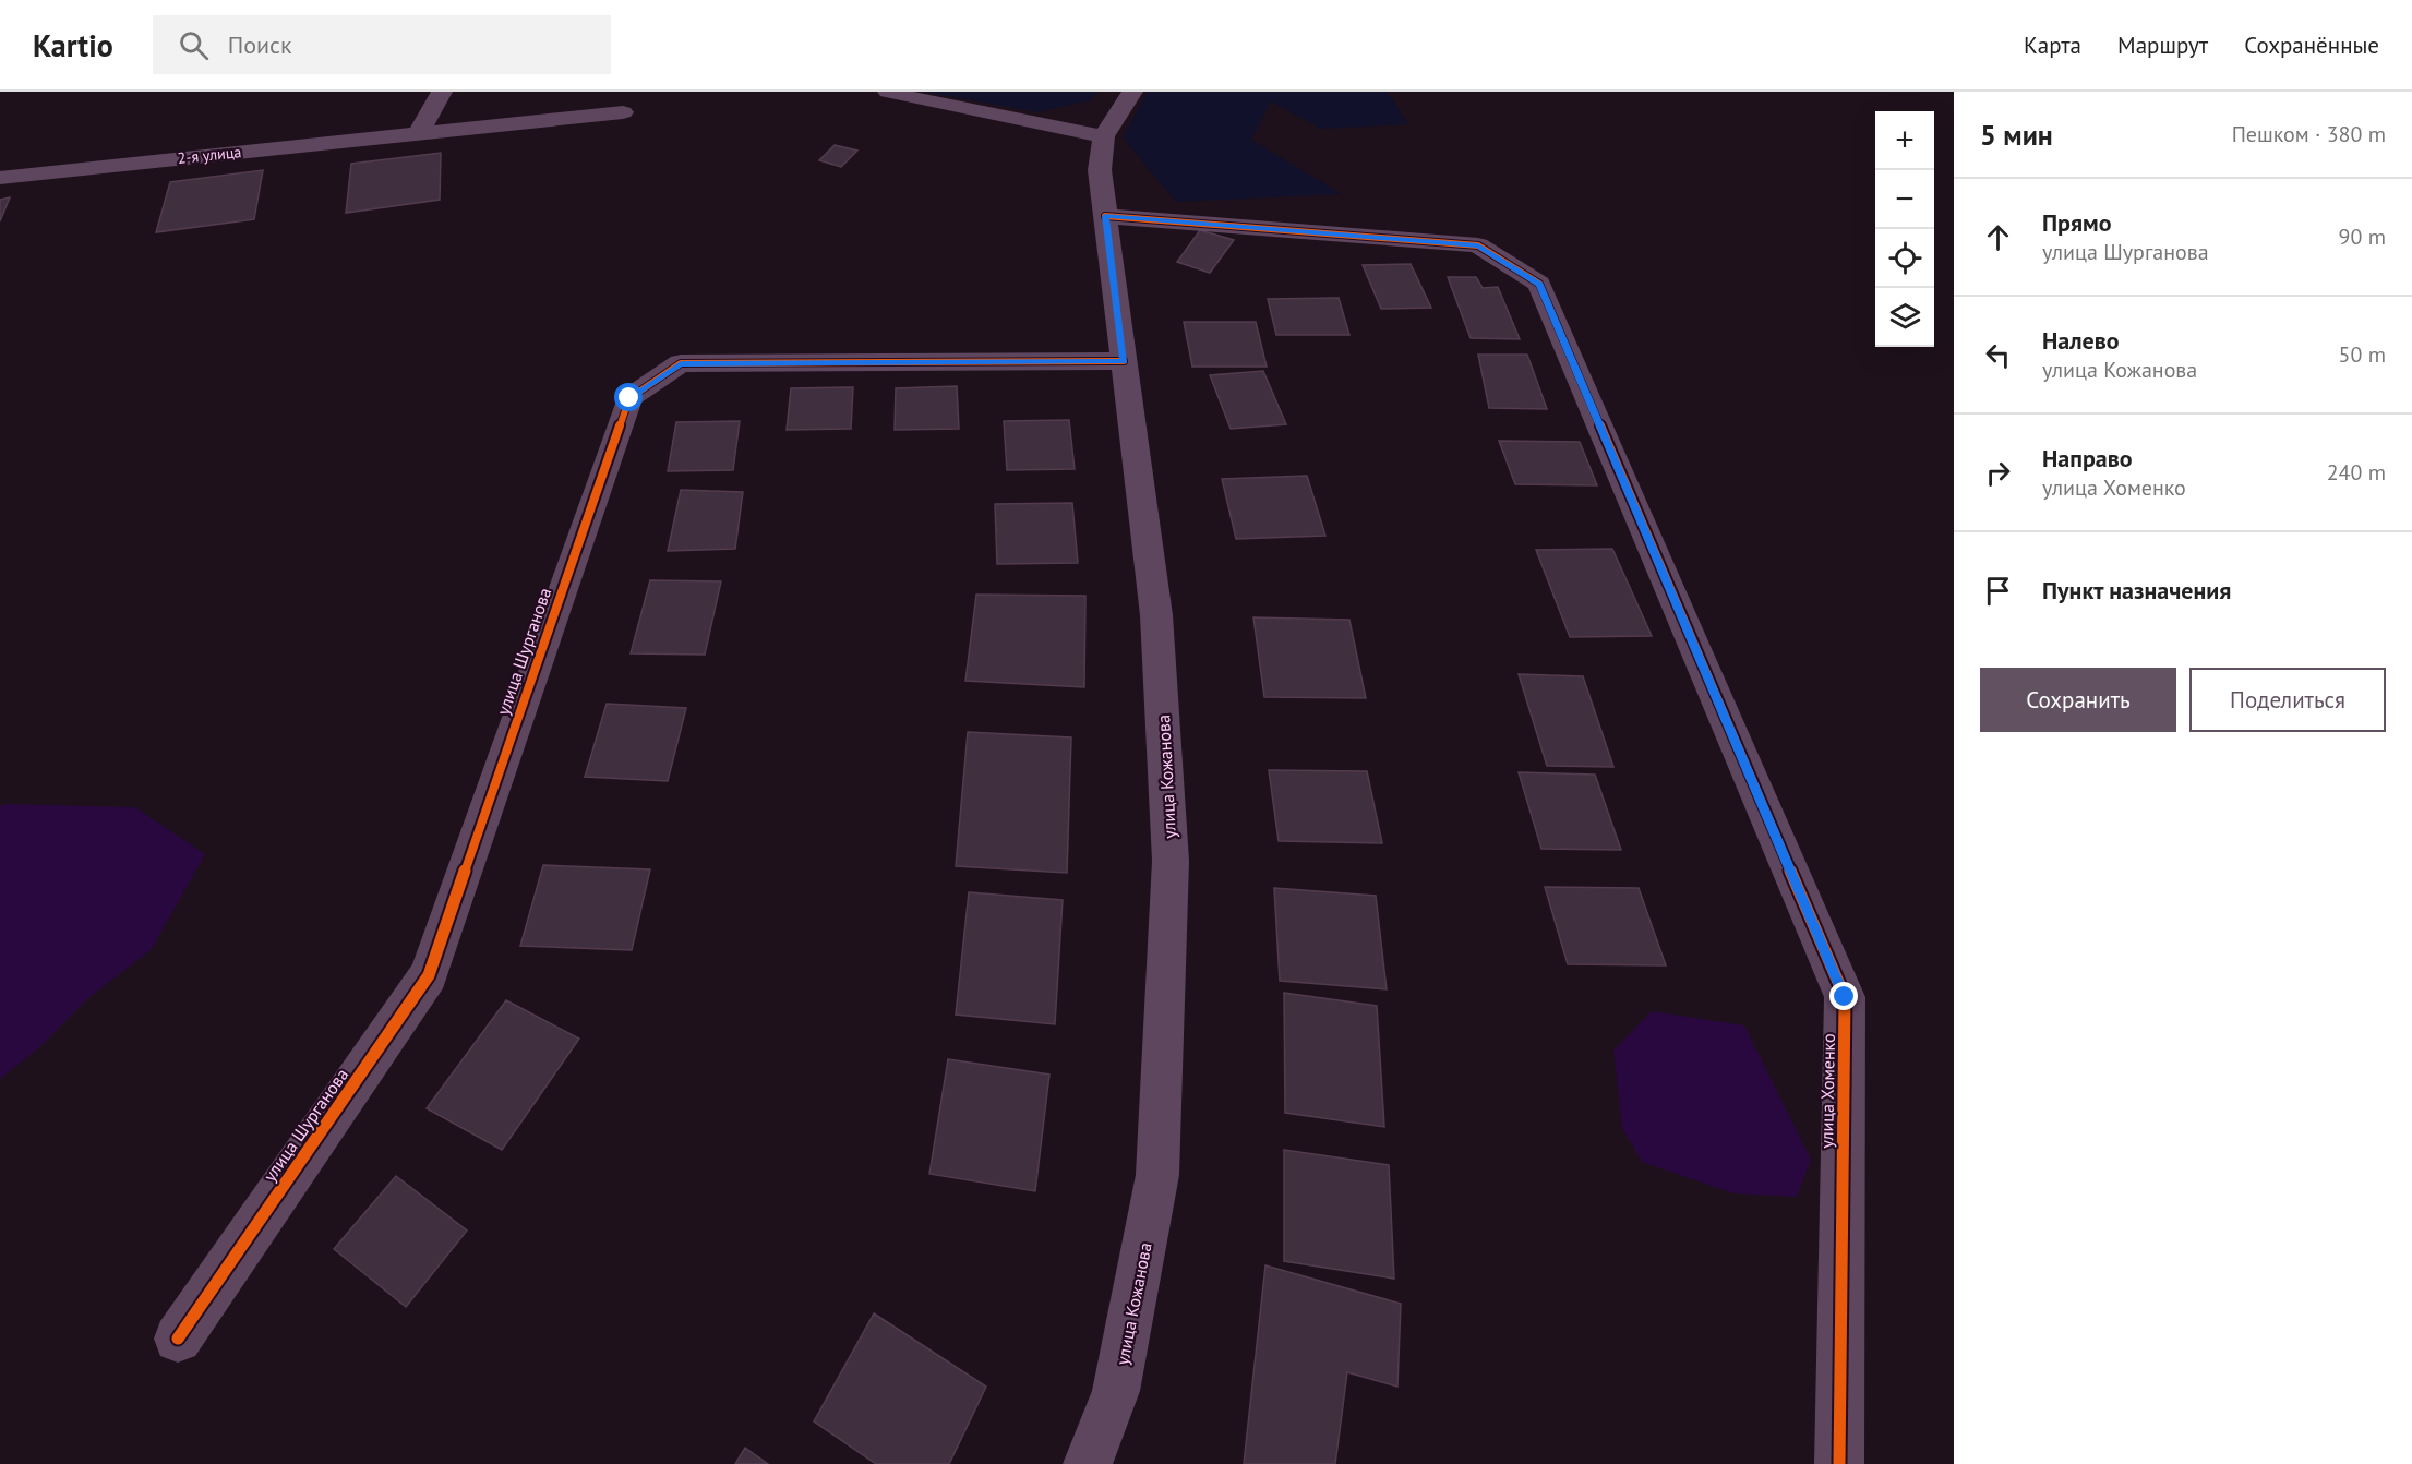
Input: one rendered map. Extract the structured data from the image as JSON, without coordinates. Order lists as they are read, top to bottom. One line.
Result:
{"streets":{"street":["2-я улица","улица Шурганова","улица Кожанова","улица Хоменко"]},"crossings":[["улица Шурганова","улица Кожанова"],["улица Кожанова","улица Хоменко"]],"page":{"header":"Kartio","search":"Поиск","nav":["Карта","Маршрут","Сохранённые"],"heading":["5 мин","Пешком · 380 m"],"map_buttons":["+","−"],"list":[["Прямо","улица Шурганова","90 m"],["Налево","улица Кожанова","50 m"],["Направо","улица Хоменко","240 m"],"Пункт назначения"],"buttons":["Сохранить","Поделиться"]}}
